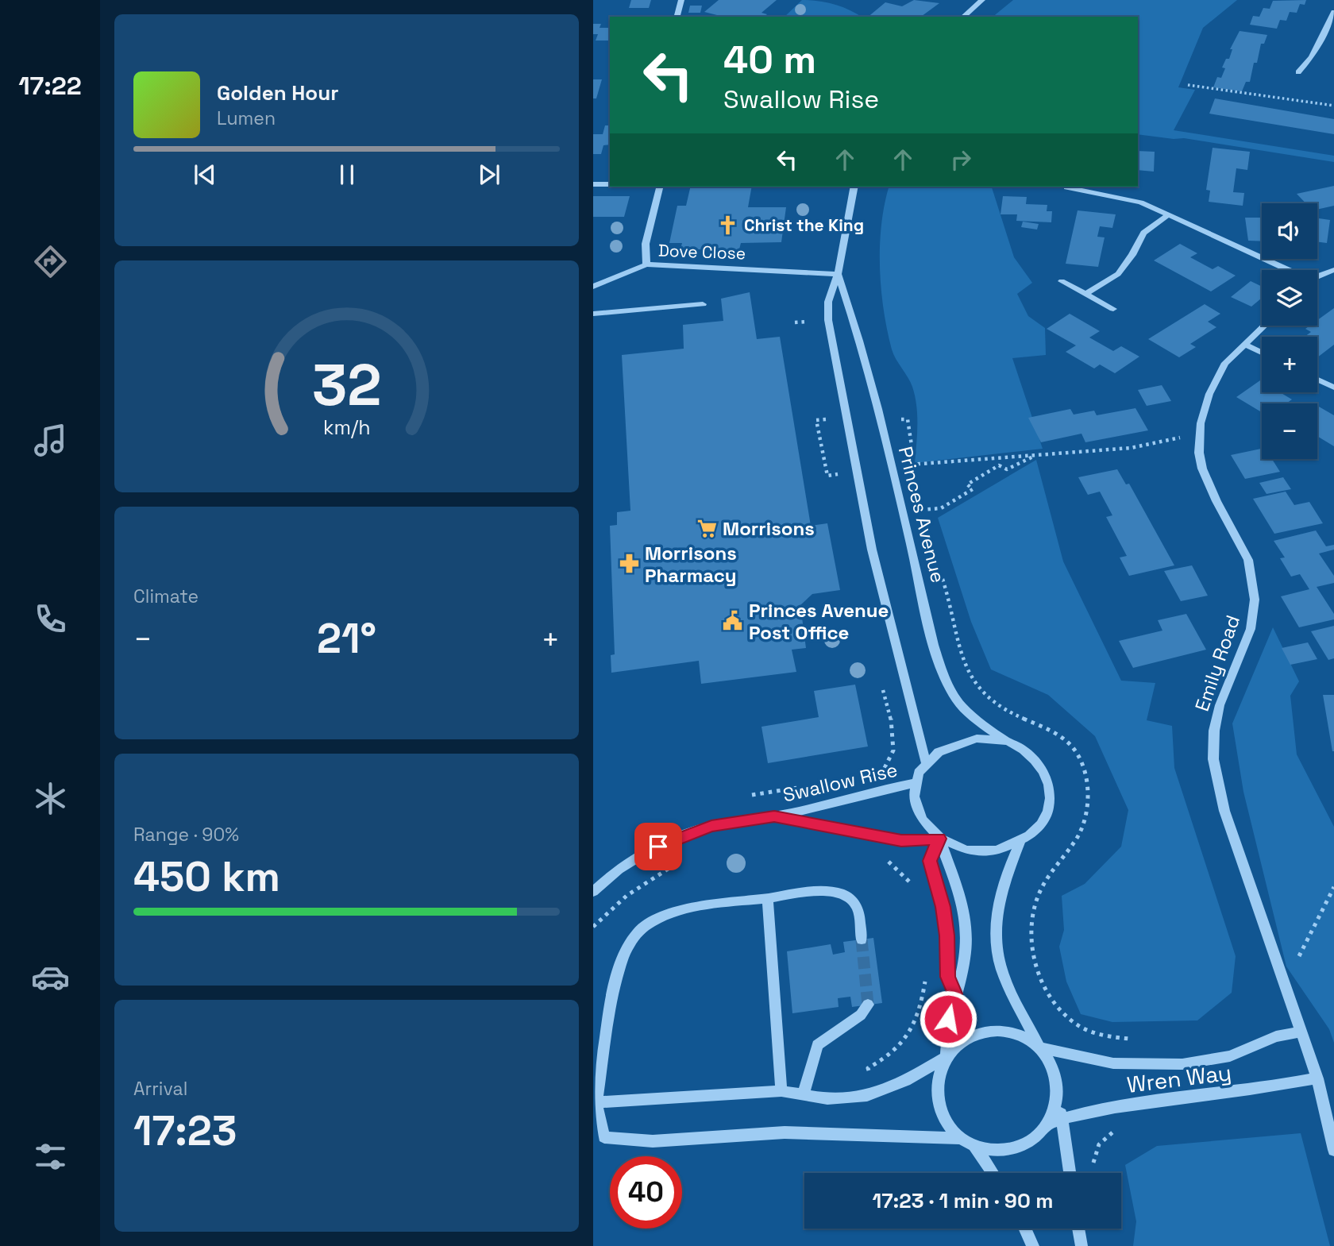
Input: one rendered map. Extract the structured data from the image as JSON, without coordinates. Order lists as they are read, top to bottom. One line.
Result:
{"streets":{"street":["Dove Close","Princes Avenue","Emily Road","Swallow Rise","Wren Way"]},"crossings":[["Dove Close","Princes Avenue"],["Princes Avenue","Swallow Rise"],["Princes Avenue","Wren Way"],["Emily Road","Wren Way"]],"places":{"church":["Christ the King"],"supermarket":["Morrisons"],"pharmacy":["Morrisons Pharmacy"],"public building":["Princes Avenue Post Office"]},"page":{"tabs":"17:22","turn":["40 m","Swallow Rise"],"song":["Golden Hour","Lumen"],"map_buttons":["+","−"],"tile":["Climate",["Range · 90%","450 km"],["Arrival","17:23"]],"heat":["−","21°","+"],"limit":"40","trip":"17:23 · 1 min · 90 m","gauge":["32","km/h"]}}
